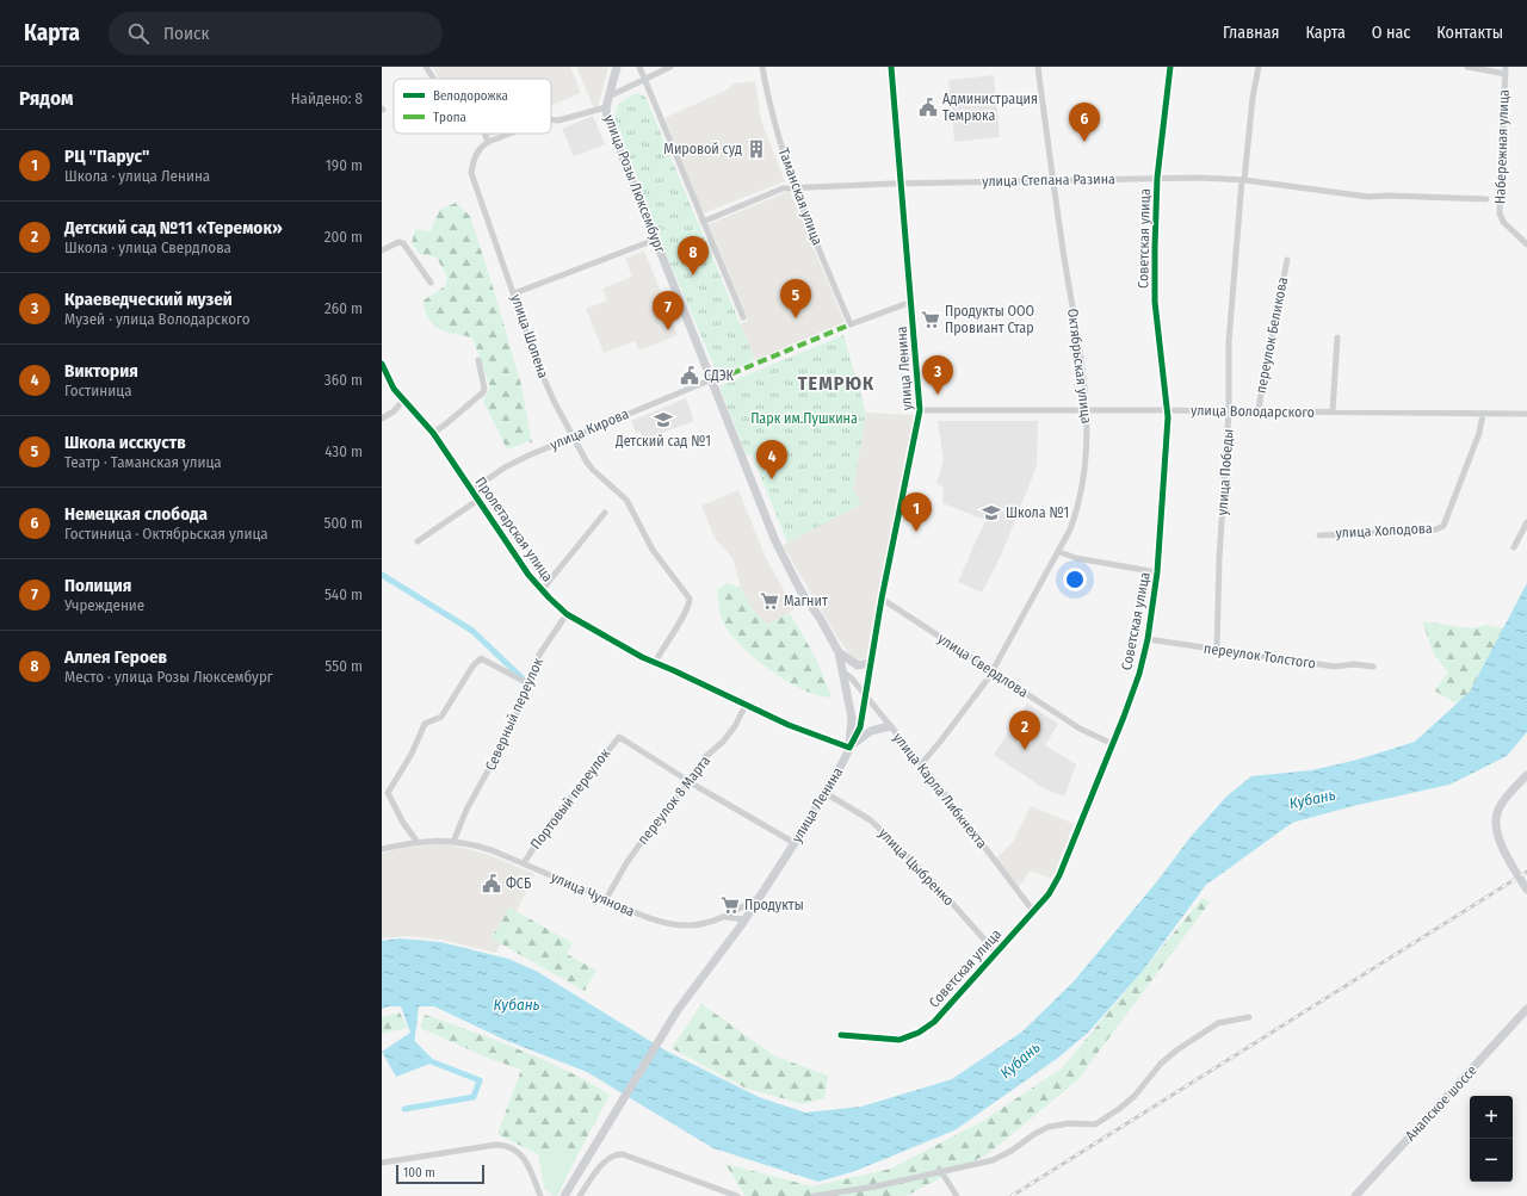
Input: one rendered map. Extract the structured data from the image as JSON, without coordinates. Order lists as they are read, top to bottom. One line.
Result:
{"streets":{"main road":["улица Розы Люксембург","улица Ленина","Анапское шоссе"],"street":["Набережная улица","улица Степана Разина","Таманская улица","Советская улица","переулок Беликова","улица Шопена","Октябрьская улица","улица Володарского","улица Кирова","улица Победы","Пролетарская улица","улица Холодова","переулок Толстого","улица Свердлова","Северный переулок","улица Карла Либкнехта","Портовый переулок","переулок 8 Марта","улица Цыбренко","улица Чуянова"]},"crossings":[["улица Степана Разина","Таманская улица"],["улица Степана Разина","Советская улица"],["улица Степана Разина","Октябрьская улица"],["улица Степана Разина","улица Ленина"],["улица Степана Разина","улица Победы"],["улица Розы Люксембург","улица Ленина"],["улица Розы Люксембург","улица Кирова"],["улица Розы Люксембург","Пролетарская улица"],["улица Розы Люксембург","улица Карла Либкнехта"],["Таманская улица","улица Ленина"],["Советская улица","улица Володарского"],["Советская улица","переулок Толстого"],["Советская улица","улица Свердлова"],["Советская улица","улица Карла Либкнехта"],["Советская улица","улица Цыбренко"],["переулок Беликова","улица Володарского"],["улица Шопена","улица Кирова"],["улица Шопена","Пролетарская улица"],["Октябрьская улица","улица Володарского"],["Октябрьская улица","улица Свердлова"],["Октябрьская улица","улица Карла Либкнехта"],["улица Ленина","улица Володарского"],["улица Ленина","Пролетарская улица"],["улица Ленина","улица Свердлова"],["улица Ленина","улица Карла Либкнехта"],["улица Ленина","улица Цыбренко"],["улица Ленина","улица Чуянова"],["улица Володарского","улица Победы"],["улица Володарского","улица Холодова"],["улица Кирова","Пролетарская улица"],["улица Победы","переулок Толстого"],["Пролетарская улица","Северный переулок"],["Пролетарская улица","переулок 8 Марта"],["Северный переулок","улица Чуянова"],["Портовый переулок","переулок 8 Марта"],["Портовый переулок","улица Чуянова"],["переулок 8 Марта","улица Чуянова"]],"districts":["ТЕМРЮК"],"water":["Кубань"],"parks":["Парк им.Пушкина"],"places":{"public building":["Администрация Темрюка","СДЭК","ФСБ"],"building":["Мировой суд"],"supermarket":["Продукты ООО Провиант Стар","Магнит","Продукты"],"school or university":["Детский сад №1","Школа №1"]},"legend":["Велодорожка","Тропа"],"scale_bar":"100 m","page":{"header":"Карта","search":"Поиск","nav":["Главная","Карта","О нас","Контакты"],"heading":["Рядом","Найдено: 8"],"pins":["6","8","5","7","3","4","1","2"],"list":[{"mark":"1","name":"РЦ \"Парус\"","note":"Школа · улица Ленина","value":"190 m"},{"mark":"2","name":"Детский сад №11 «Теремок»","note":"Школа · улица Свердлова","value":"200 m"},{"mark":"3","name":"Краеведческий музей","note":"Музей · улица Володарского","value":"260 m"},{"mark":"4","name":"Виктория","note":"Гостиница","value":"360 m"},{"mark":"5","name":"Школа исскуств","note":"Театр · Таманская улица","value":"430 m"},{"mark":"6","name":"Немецкая слобода","note":"Гостиница · Октябрьская улица","value":"500 m"},{"mark":"7","name":"Полиция","note":"Учреждение","value":"540 m"},{"mark":"8","name":"Аллея Героев","note":"Место · улица Розы Люксембург","value":"550 m"}],"map_buttons":["+","−"],"scale":"100 m"}}
